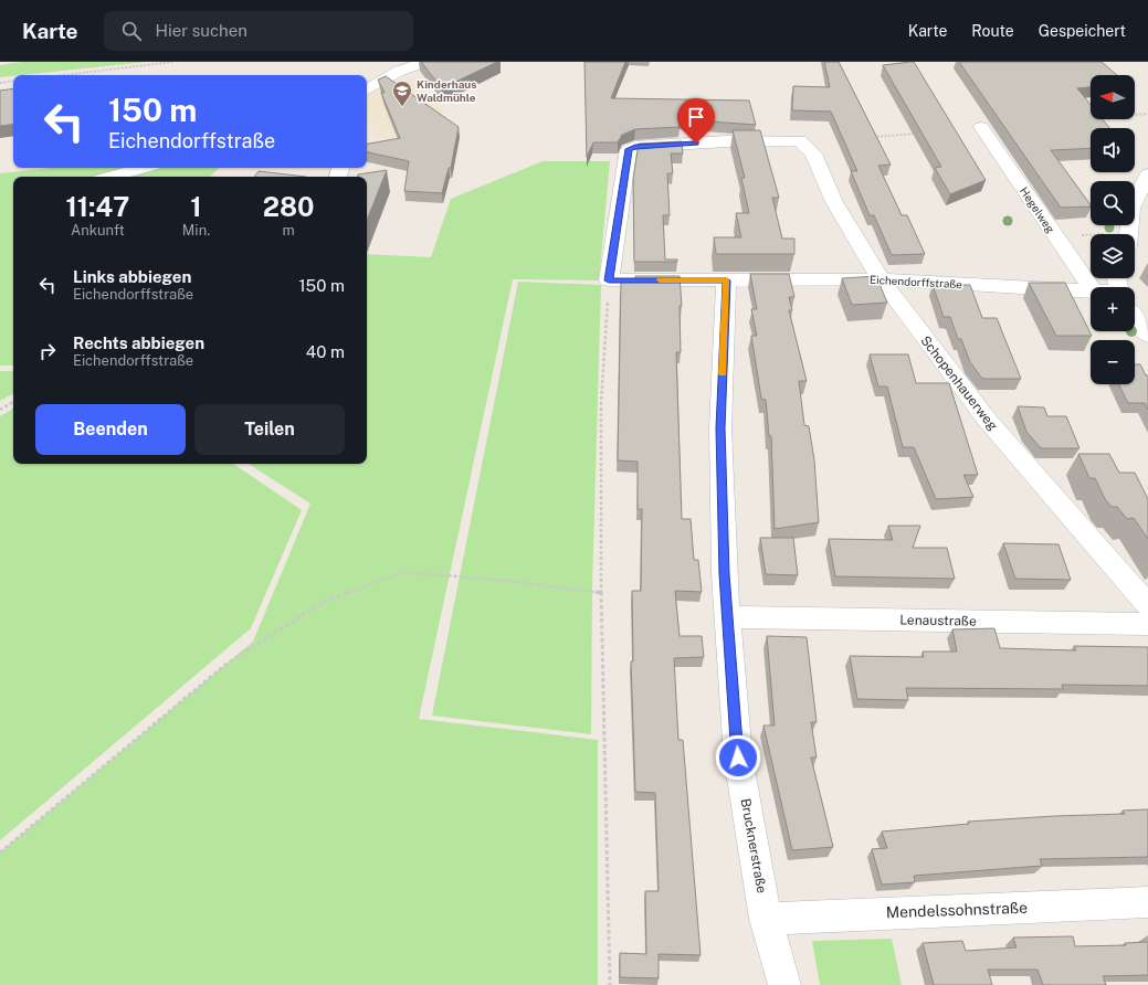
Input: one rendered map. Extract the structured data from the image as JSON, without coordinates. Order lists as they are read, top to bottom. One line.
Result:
{"streets":{"street":["Hegelweg","Eichendorffstraße","Schopenhauerweg","Lenaustraße","Brucknerstraße","Mendelssohnstraße"]},"crossings":[["Eichendorffstraße","Schopenhauerweg"],["Eichendorffstraße","Brucknerstraße"],["Lenaustraße","Brucknerstraße"],["Brucknerstraße","Mendelssohnstraße"]],"places":{"school or university":["Kinderhaus Waldmühle"]},"north":"left","page":{"header":"Karte","search":"Hier suchen","nav":["Karte","Route","Gespeichert"],"map_buttons":["+","−"],"turn":["150 m","Eichendorffstraße"],"eta":["11:47","Ankunft","1","Min.","280","m"],"list":[{"name":"Links abbiegen","note":"Eichendorffstraße","value":"150 m"},{"name":"Rechts abbiegen","note":"Eichendorffstraße","value":"40 m"}],"buttons":["Beenden","Teilen"]}}
